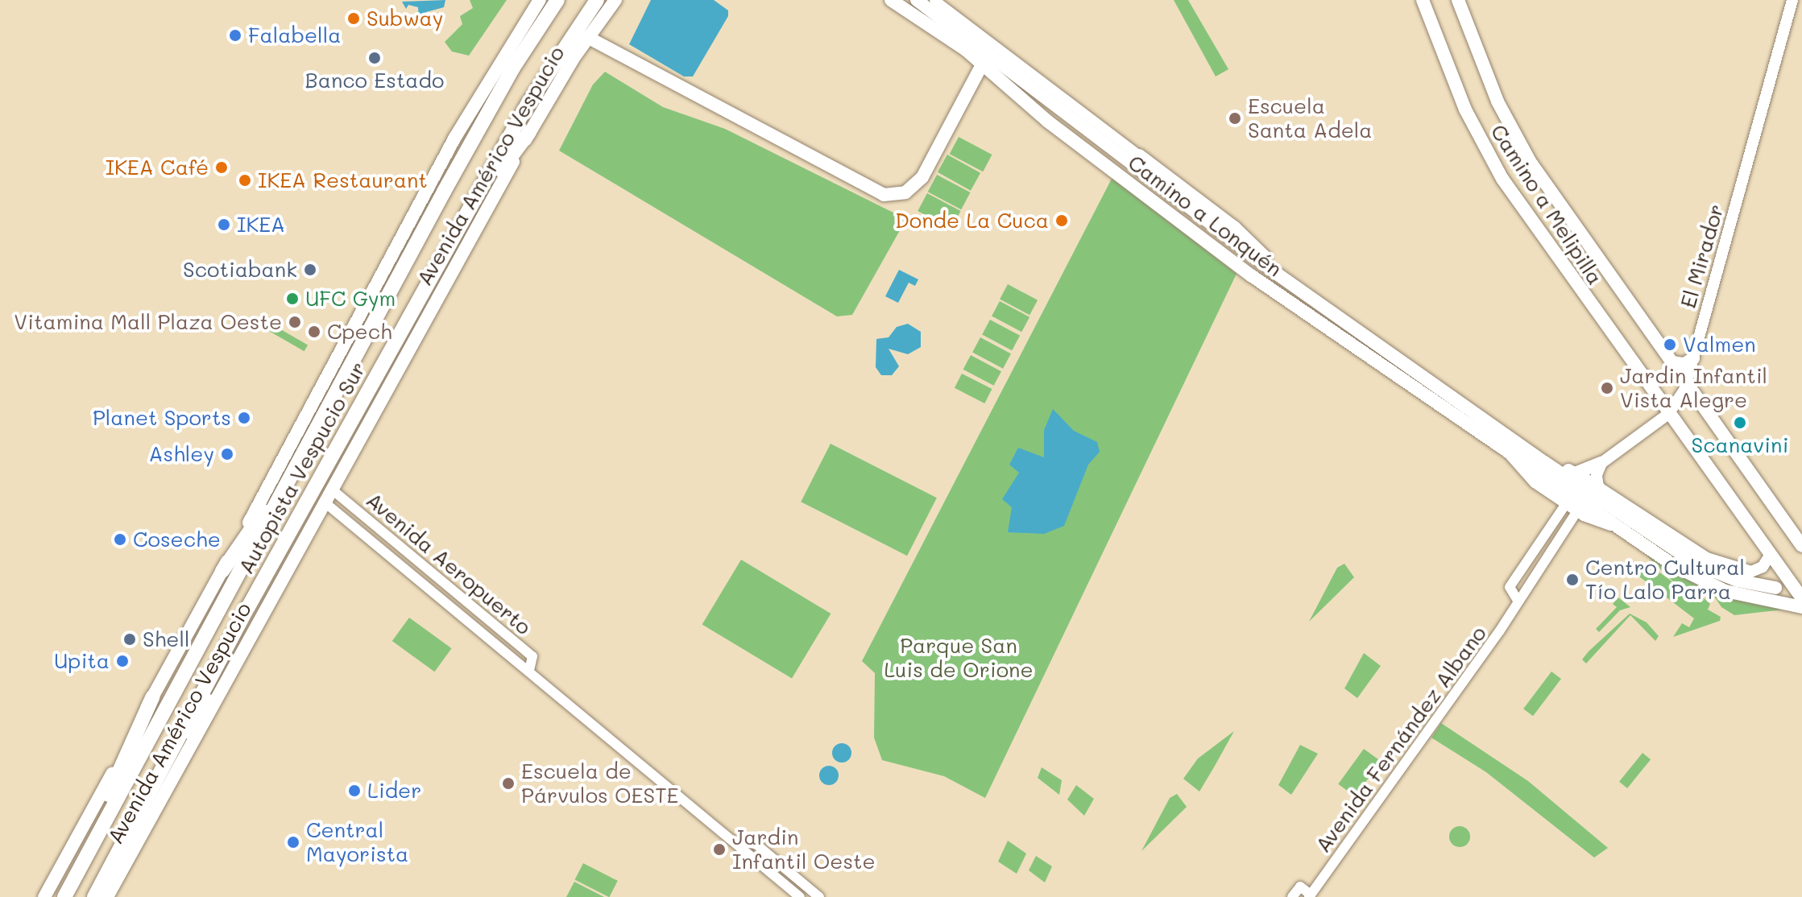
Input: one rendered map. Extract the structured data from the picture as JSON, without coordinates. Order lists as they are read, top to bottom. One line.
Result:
{"streets":{"highway":["Autopista Vespucio Sur"],"main road":["Avenida Américo Vespucio","Camino a Melipilla","Camino a Lonquén","El Mirador"],"street":["Avenida Aeropuerto","Avenida Fernández Albano"]},"crossings":[["Avenida Américo Vespucio","Avenida Aeropuerto"],["Camino a Melipilla","El Mirador"],["Camino a Lonquén","Avenida Fernández Albano"]],"parks":["Parque San Luis de Orione"],"places":["Subway","Falabella","Banco Estado","Escuela Santa Adela","IKEA Café","IKEA Restaurant","Donde La Cuca","IKEA","Scotiabank","UFC Gym","Vitamina Mall Plaza Oeste","Cpech","Valmen","Jardin Infantil Vista Alegre","Planet Sports","Scanavini","Ashley","Coseche","Centro Cultural Tío Lalo Parra","Shell","Upita","Escuela de Párvulos OESTE","Lider","Central Mayorista","Jardin Infantil Oeste"]}
